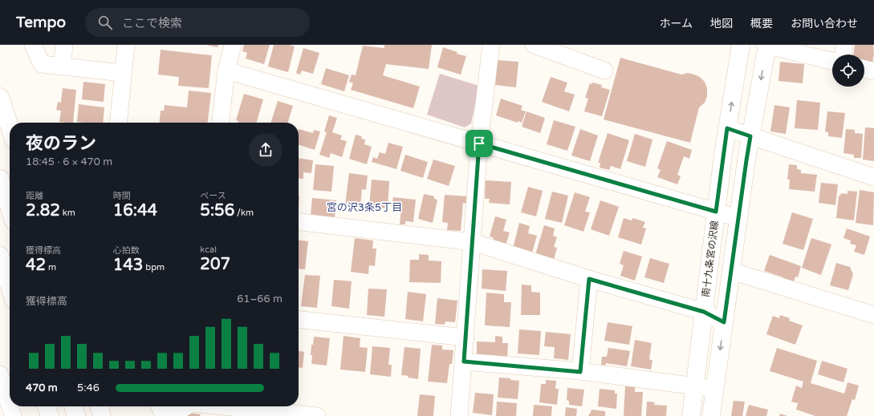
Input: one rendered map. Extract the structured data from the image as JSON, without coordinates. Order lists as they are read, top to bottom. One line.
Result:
{"streets":{"main road":["南十九条宮の沢線"]},"districts":["宮の沢3条5丁目"],"page":{"header":"Tempo","search":"ここで検索","nav":["ホーム","地図","概要","お問い合わせ"],"heading":["夜のラン","18:45 · 6 × 470 m"],"stats":[["距離","2.82 km"],["時間","16:44"],["ペース","5:56 /km"],["獲得標高","42 m"],["心拍数","143 bpm"],["kcal","207"]],"chart":["獲得標高","61–66 m"],"list":[{"name":"470 m","note":"5:46"}]}}
